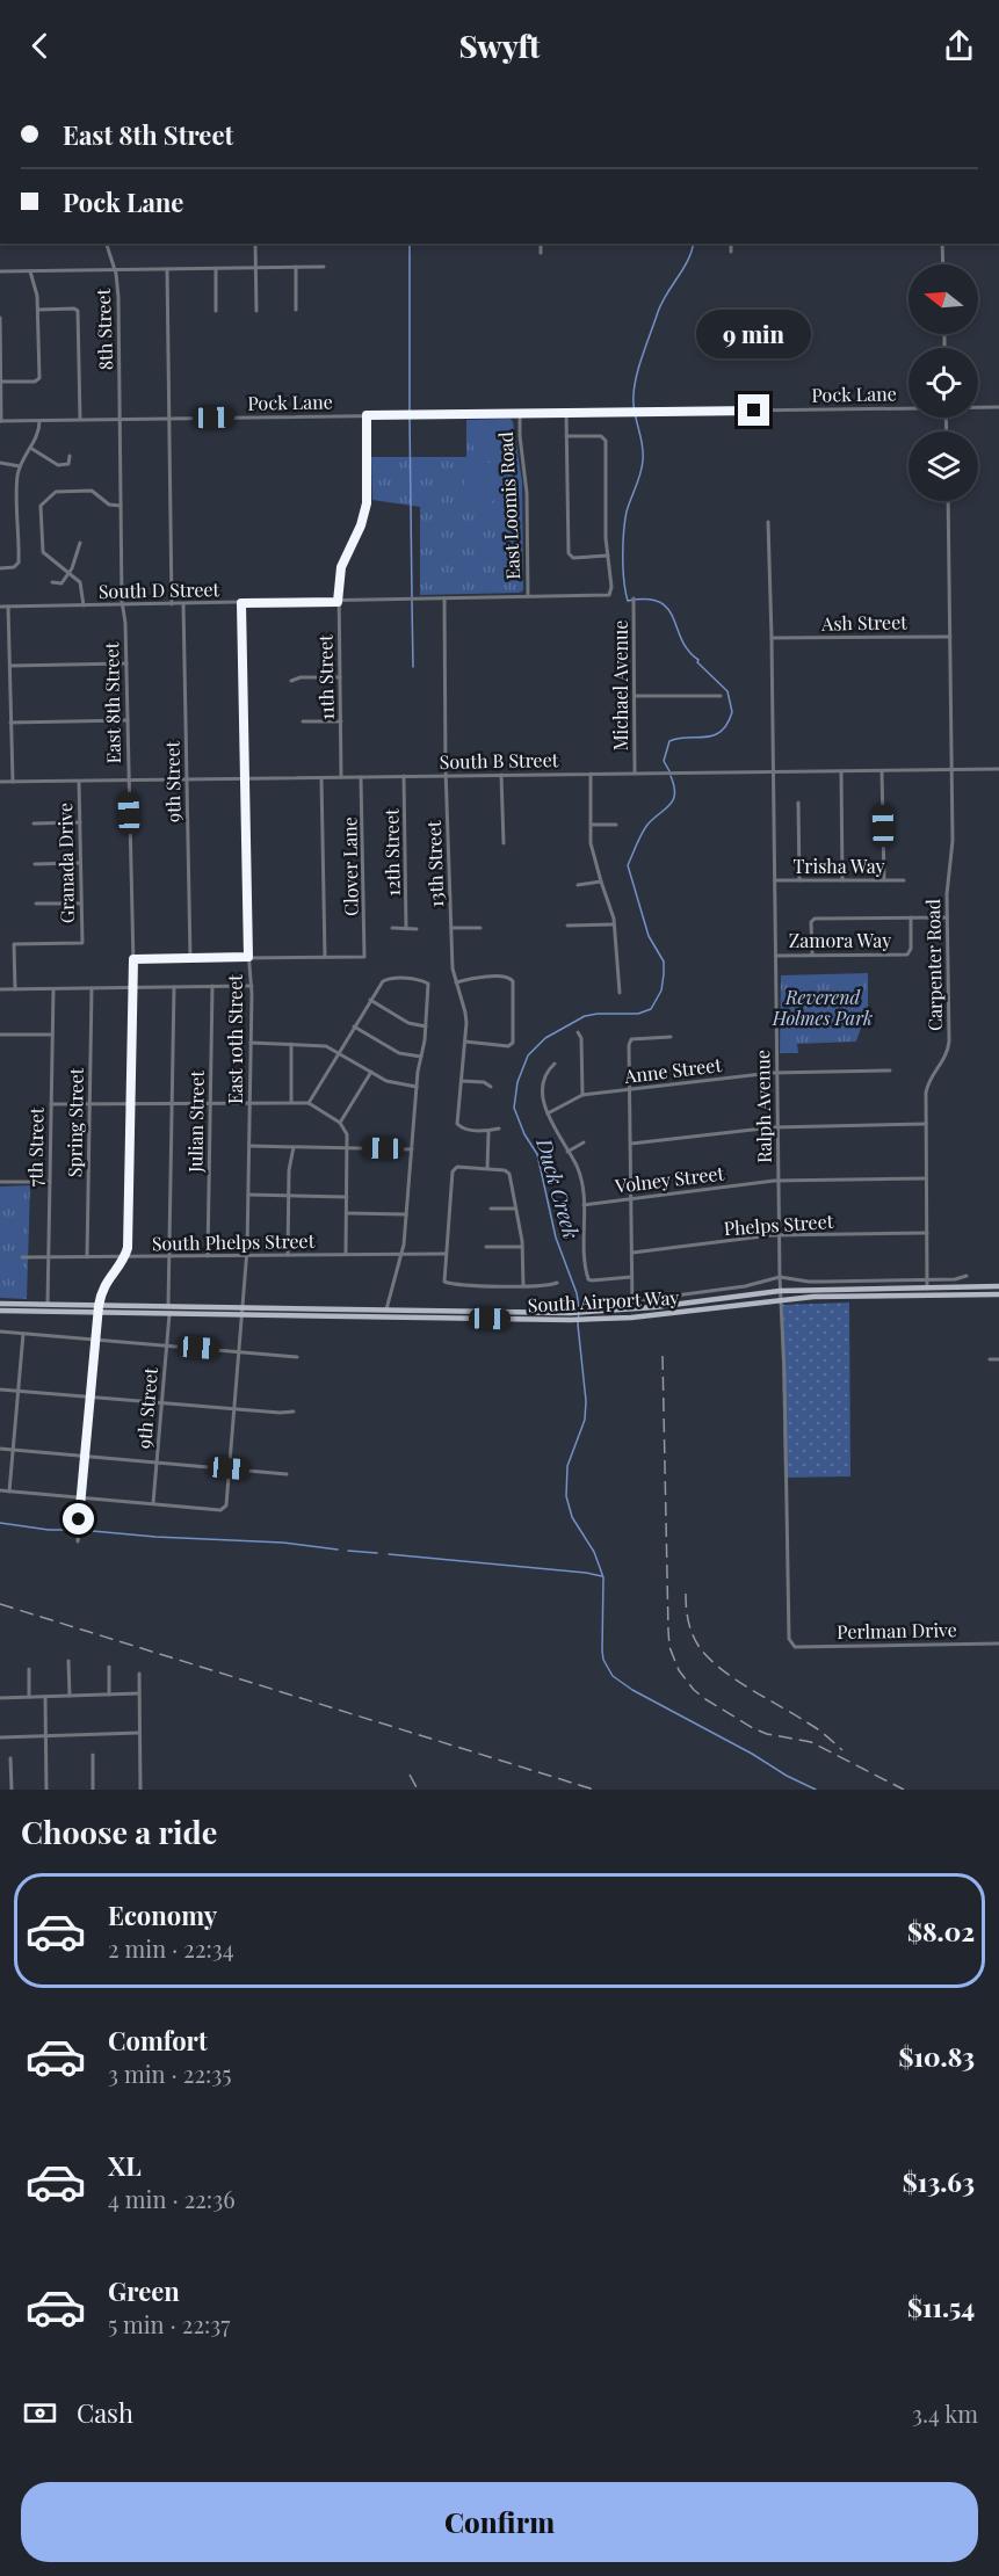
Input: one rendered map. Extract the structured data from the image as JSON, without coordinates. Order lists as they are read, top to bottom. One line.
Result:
{"streets":{"main road":["South Airport Way"],"street":["8th Street","Pock Lane","East Loomis Road","South D Street","Ash Street","11th Street","Michael Avenue","East 8th Street","South B Street","9th Street","12th Street","Granada Drive","13th Street","Clover Lane","Trisha Way","Zamora Way","Carpenter Road","East 10th Street","Anne Street","Ralph Avenue","Julian Street","Spring Street","7th Street","Volney Street","Phelps Street","South Phelps Street","Perlman Drive"]},"crossings":[["8th Street","Pock Lane"],["8th Street","East 8th Street"],["Pock Lane","East Loomis Road"],["Pock Lane","11th Street"],["Pock Lane","East 8th Street"],["East Loomis Road","South D Street"],["South D Street","11th Street"],["South D Street","East 8th Street"],["South D Street","9th Street"],["South D Street","13th Street"],["South D Street","East 10th Street"],["Ash Street","Carpenter Road"],["Ash Street","Ralph Avenue"],["11th Street","South B Street"],["Michael Avenue","South B Street"],["East 8th Street","South B Street"],["East 8th Street","South Phelps Street"],["South B Street","9th Street"],["South B Street","12th Street"],["South B Street","Granada Drive"],["South B Street","13th Street"],["South B Street","Clover Lane"],["South B Street","Carpenter Road"],["South B Street","East 10th Street"],["South B Street","Ralph Avenue"],["9th Street","East 10th Street"],["9th Street","South Airport Way"],["Trisha Way","Ralph Avenue"],["Zamora Way","Ralph Avenue"],["Carpenter Road","Volney Street"],["Carpenter Road","Phelps Street"],["Carpenter Road","South Airport Way"],["East 10th Street","South Phelps Street"],["East 10th Street","South Airport Way"],["Anne Street","Ralph Avenue"],["Ralph Avenue","Volney Street"],["Ralph Avenue","Phelps Street"],["Ralph Avenue","South Airport Way"],["Ralph Avenue","Perlman Drive"],["Julian Street","South Phelps Street"],["Spring Street","South Phelps Street"],["7th Street","South Phelps Street"],["7th Street","South Airport Way"]],"water":["Duck Creek"],"parks":["Reverend Holmes Park"],"north":"left","page":{"header":"Swyft","banner":["East 8th Street","Pock Lane"],"bubble":"9 min","heading":"Choose a ride","list":[{"name":"Economy","note":"2 min · 22:34","value":"$8.02"},{"name":"Comfort","note":"3 min · 22:35","value":"$10.83"},{"name":"XL","note":"4 min · 22:36","value":"$13.63"},{"name":"Green","note":"5 min · 22:37","value":"$11.54"}],"pay":["Cash","3.4 km"],"buttons":"Confirm"}}
